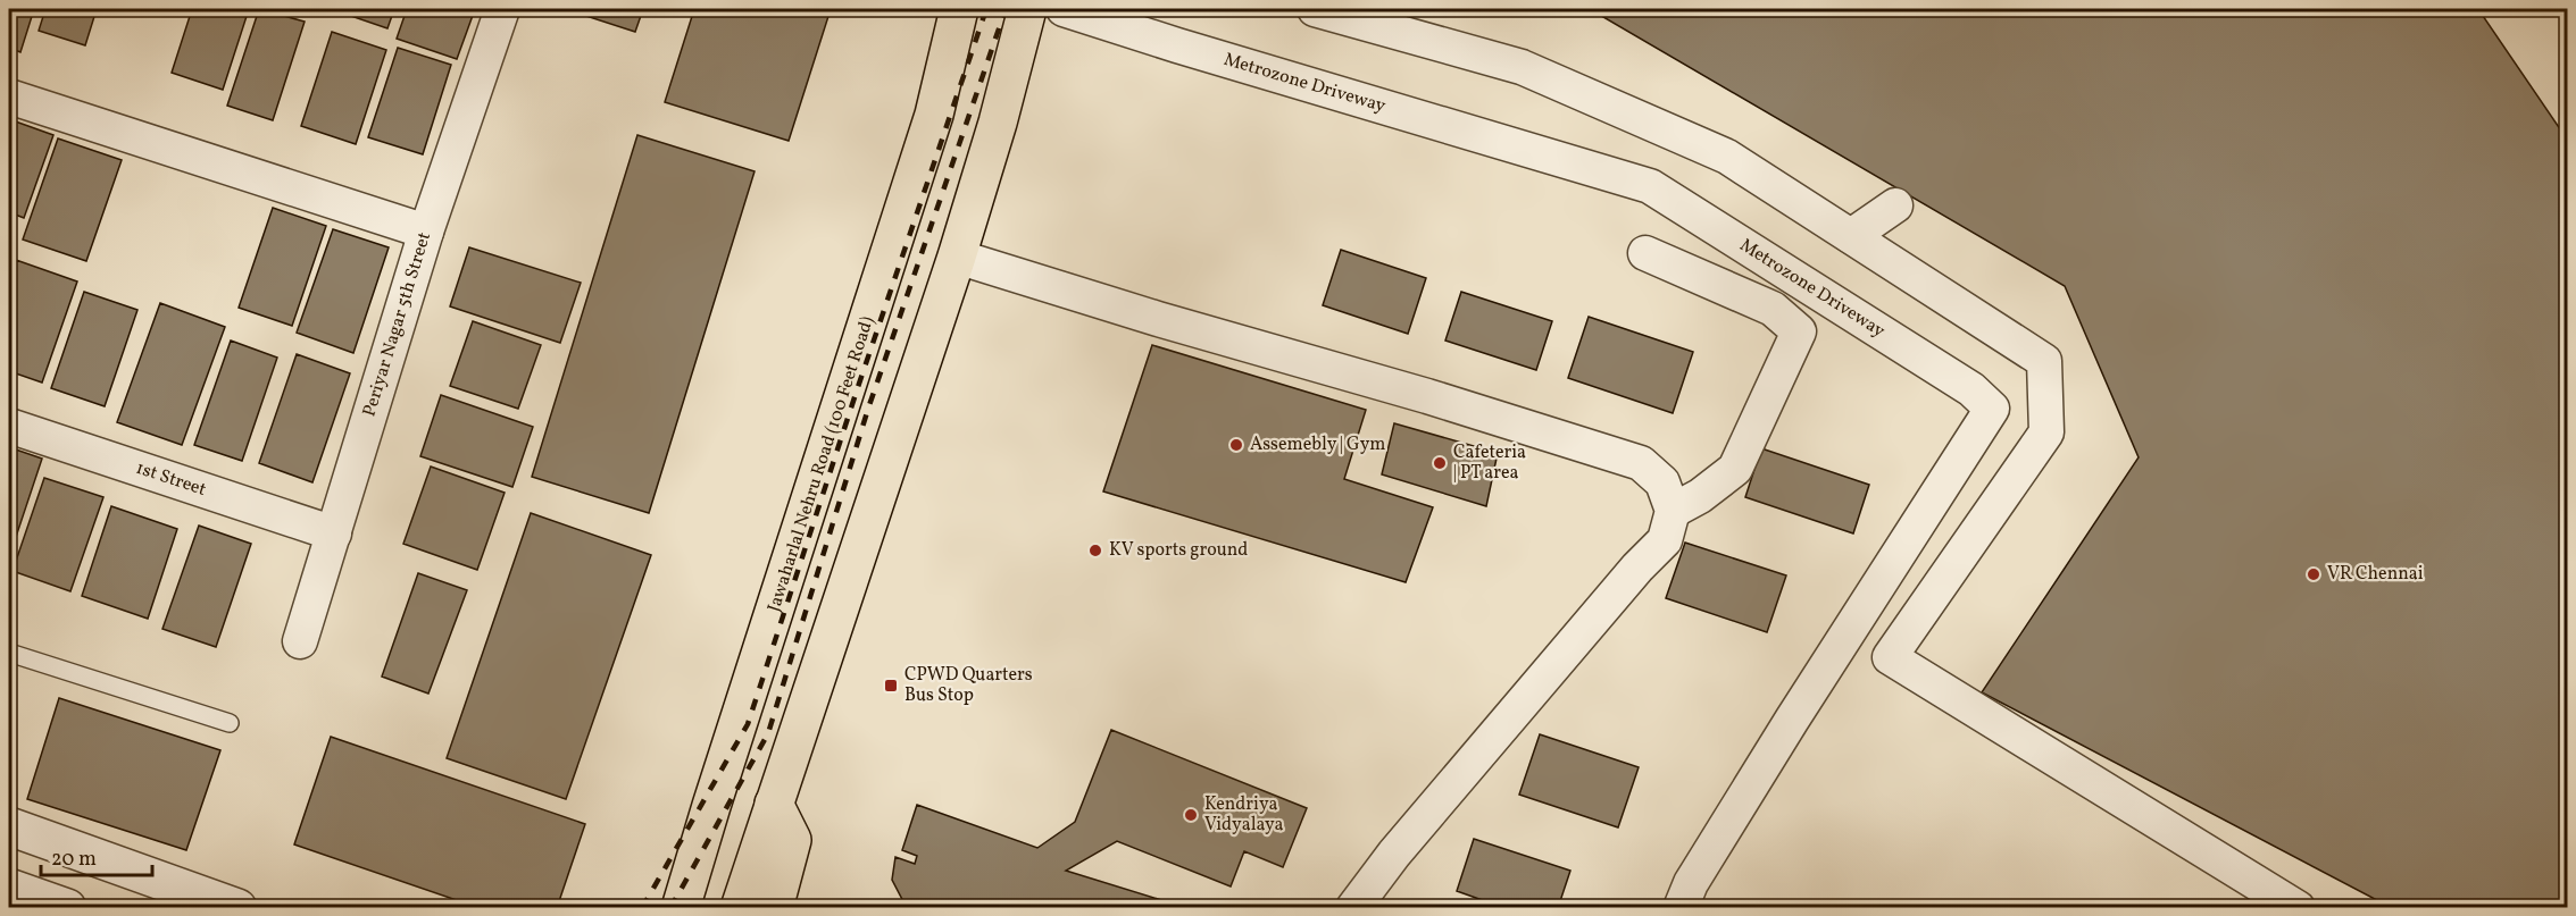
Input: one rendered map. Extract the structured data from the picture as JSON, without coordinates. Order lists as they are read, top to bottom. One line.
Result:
{"streets":{"main road":["Jawaharlal Nehru Road (100 Feet Road)"],"street":["Metrozone Driveway","Periyar Nagar 5th Street","1st Street"]},"crossings":[["Periyar Nagar 5th Street","1st Street"]],"places":{"other":["Assemebly | Gym","Cafeteria | PT area","KV sports ground","VR Chennai","Kendriya Vidyalaya"],"transit":["CPWD Quarters Bus Stop"]},"scale_bar":"20 m"}
